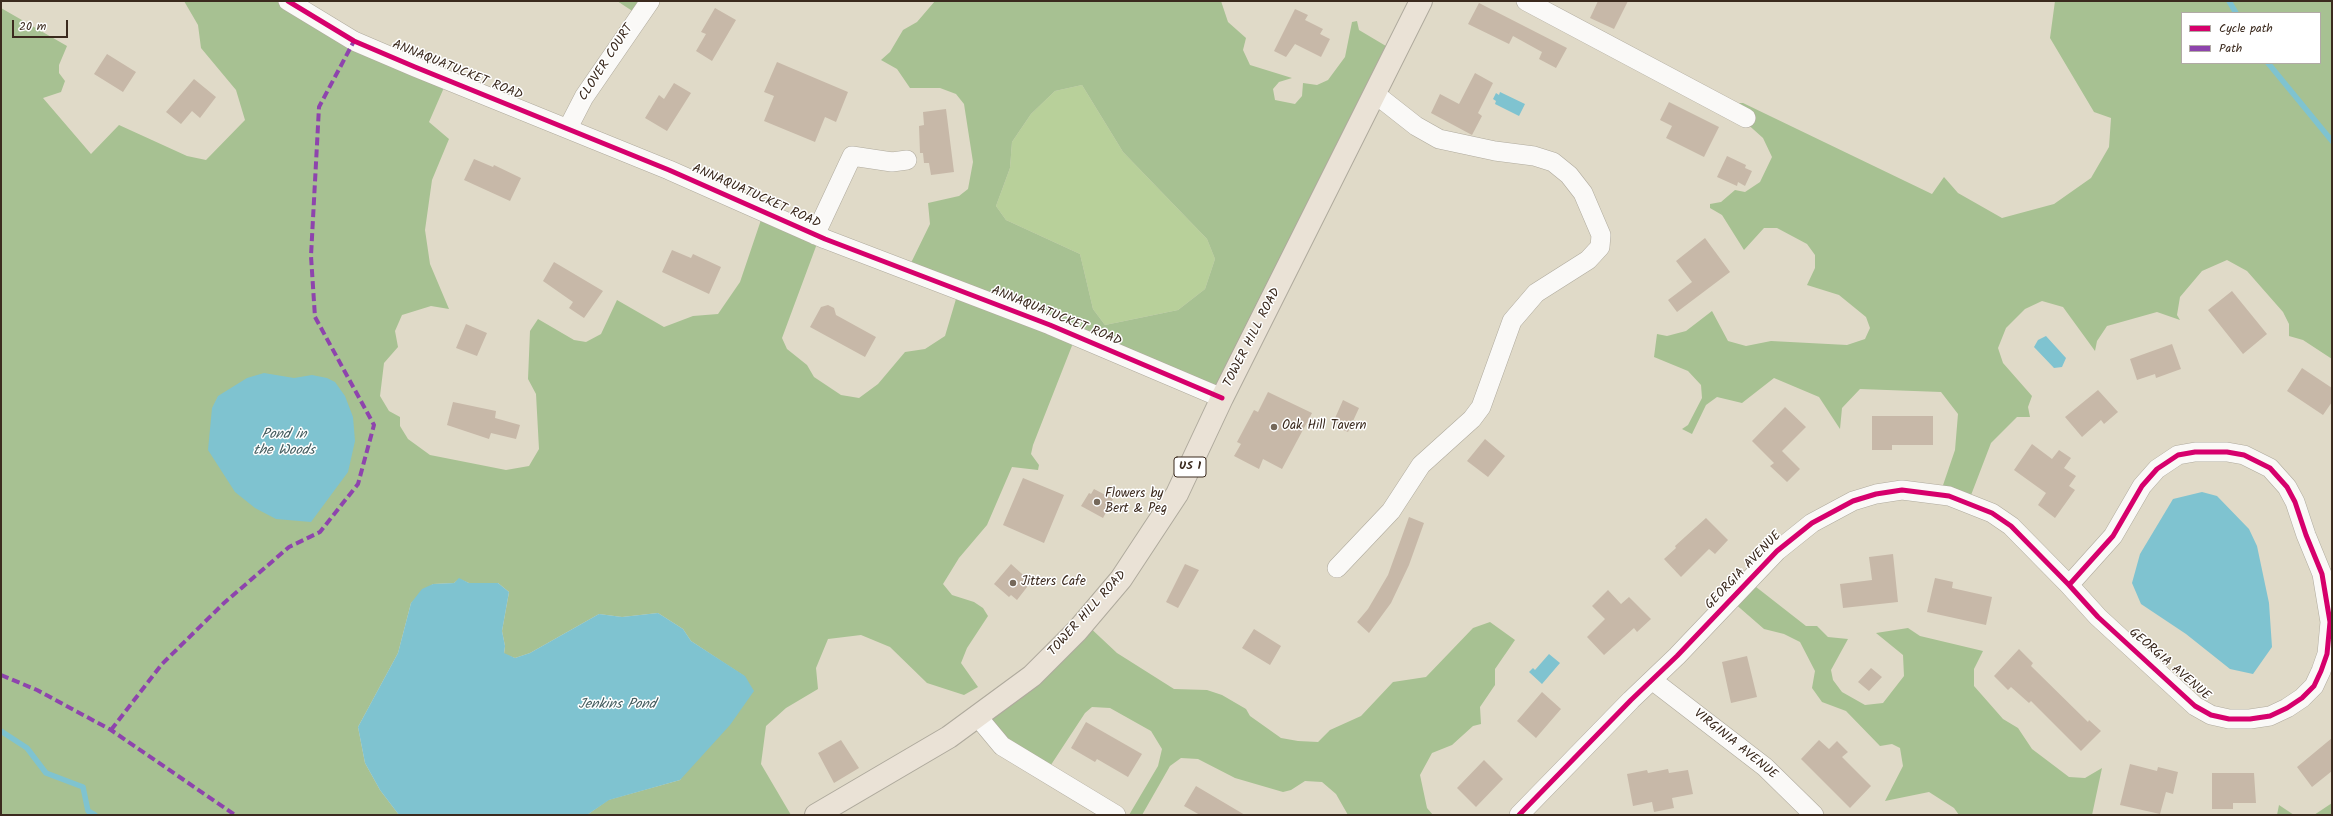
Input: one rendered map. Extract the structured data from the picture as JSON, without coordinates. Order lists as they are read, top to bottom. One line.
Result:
{"streets":{"main road":["TOWER HILL ROAD","US 1"],"street":["CLOVER COURT","ANNAQUATUCKET ROAD","GEORGIA AVENUE","VIRGINIA AVENUE"]},"crossings":[["CLOVER COURT","ANNAQUATUCKET ROAD"],["ANNAQUATUCKET ROAD","TOWER HILL ROAD"],["GEORGIA AVENUE","VIRGINIA AVENUE"]],"water":["Pond in the Woods","Jenkins Pond"],"places":["Oak Hill Tavern","Flowers by Bert & Peg","Jitters Cafe"],"legend":["Cycle path","Path"],"scale_bar":"20 m"}
